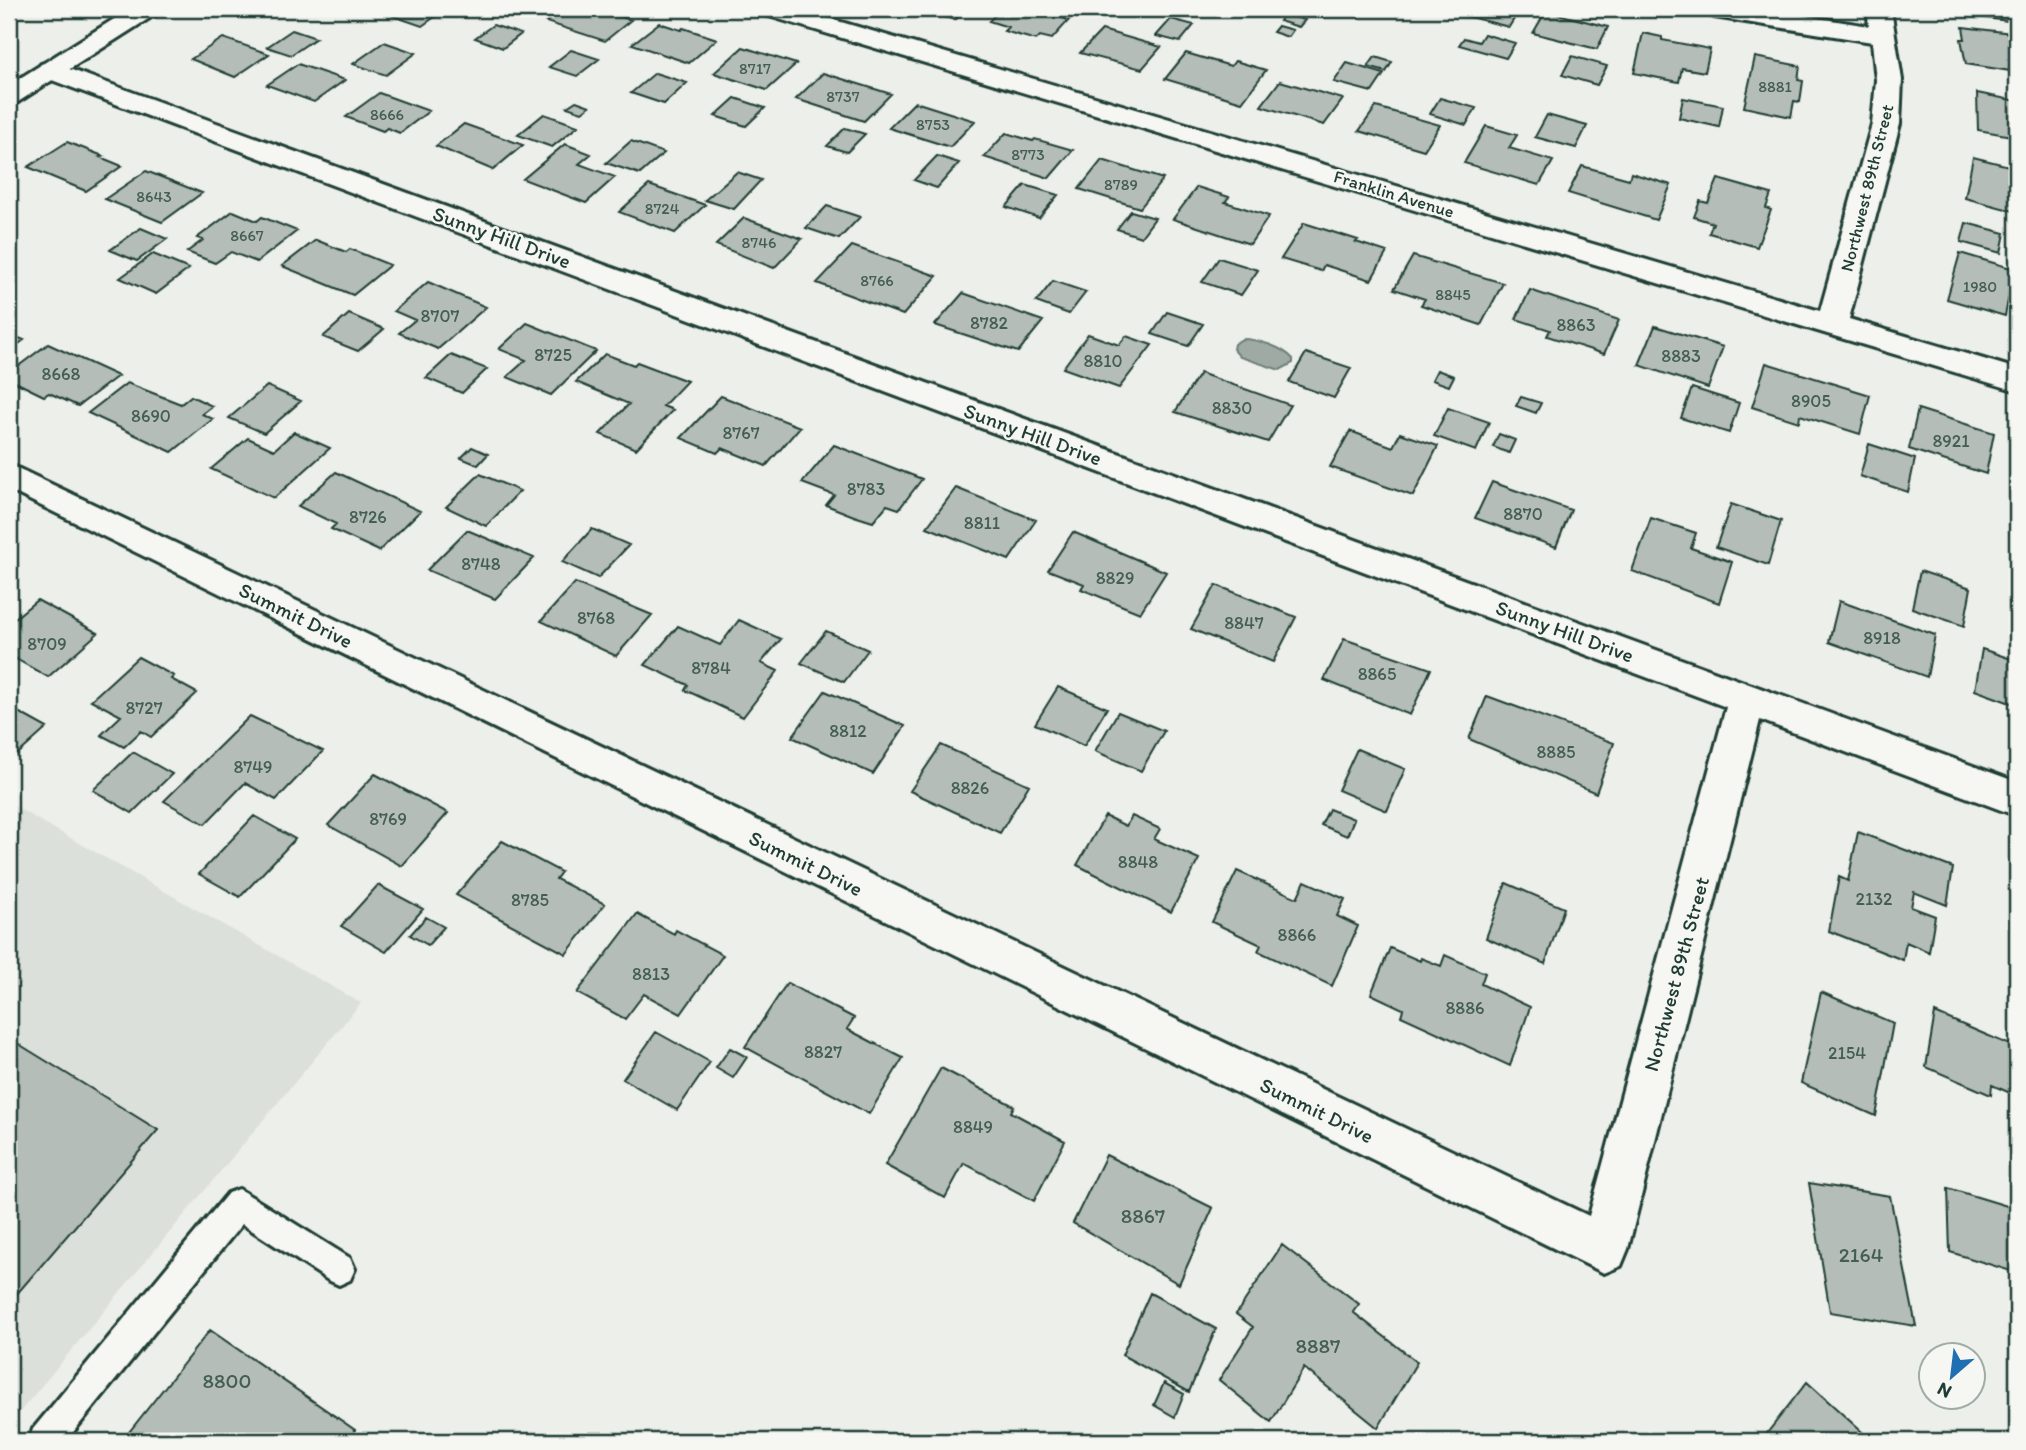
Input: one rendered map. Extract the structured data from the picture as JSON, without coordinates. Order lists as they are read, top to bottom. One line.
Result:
{"streets":{"street":["Northwest 89th Street","Franklin Avenue","Sunny Hill Drive","Summit Drive"]},"crossings":[["Northwest 89th Street","Franklin Avenue"],["Northwest 89th Street","Sunny Hill Drive"],["Northwest 89th Street","Summit Drive"]],"house_numbers":["8717","8881","8737","8666","8753","8773","8789","8643","8724","8667","8746","8766","1980","8845","8707","8782","8863","8725","8883","8810","8668","8905","8830","8690","8767","8921","8783","8870","8726","8811","8748","8829","8768","8847","8918","8709","8784","8865","8727","8812","8885","8749","8826","8769","8848","2132","8785","8866","8813","8886","8827","2154","8849","8867","2164","8887","8800"],"north":"bottom left"}
